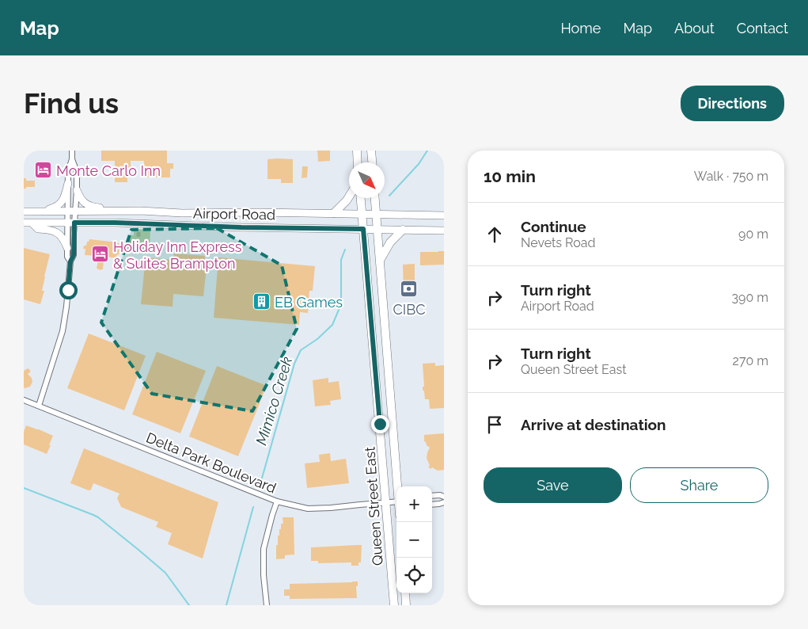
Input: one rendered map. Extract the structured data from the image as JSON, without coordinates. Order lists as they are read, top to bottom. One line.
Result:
{"streets":{"main road":["Airport Road","Queen Street East"],"street":["Delta Park Boulevard"]},"crossings":[["Airport Road","Queen Street East"],["Delta Park Boulevard","Queen Street East"]],"water":["Mimico Creek"],"places":{"hotel":["Monte Carlo Inn","Holiday Inn Express & Suites Brampton"],"bank":["CIBC"],"building":["EB Games"]},"north":"bottom right","page":{"header":"Map","nav":["Home","Map","About","Contact"],"buttons":["Directions",["Save","Share"]],"title":"Find us","heading":["10 min","Walk · 750 m"],"list":[["Continue","Nevets Road","90 m"],["Turn right","Airport Road","390 m"],["Turn right","Queen Street East","270 m"],"Arrive at destination"],"map_buttons":["+","−"]}}
